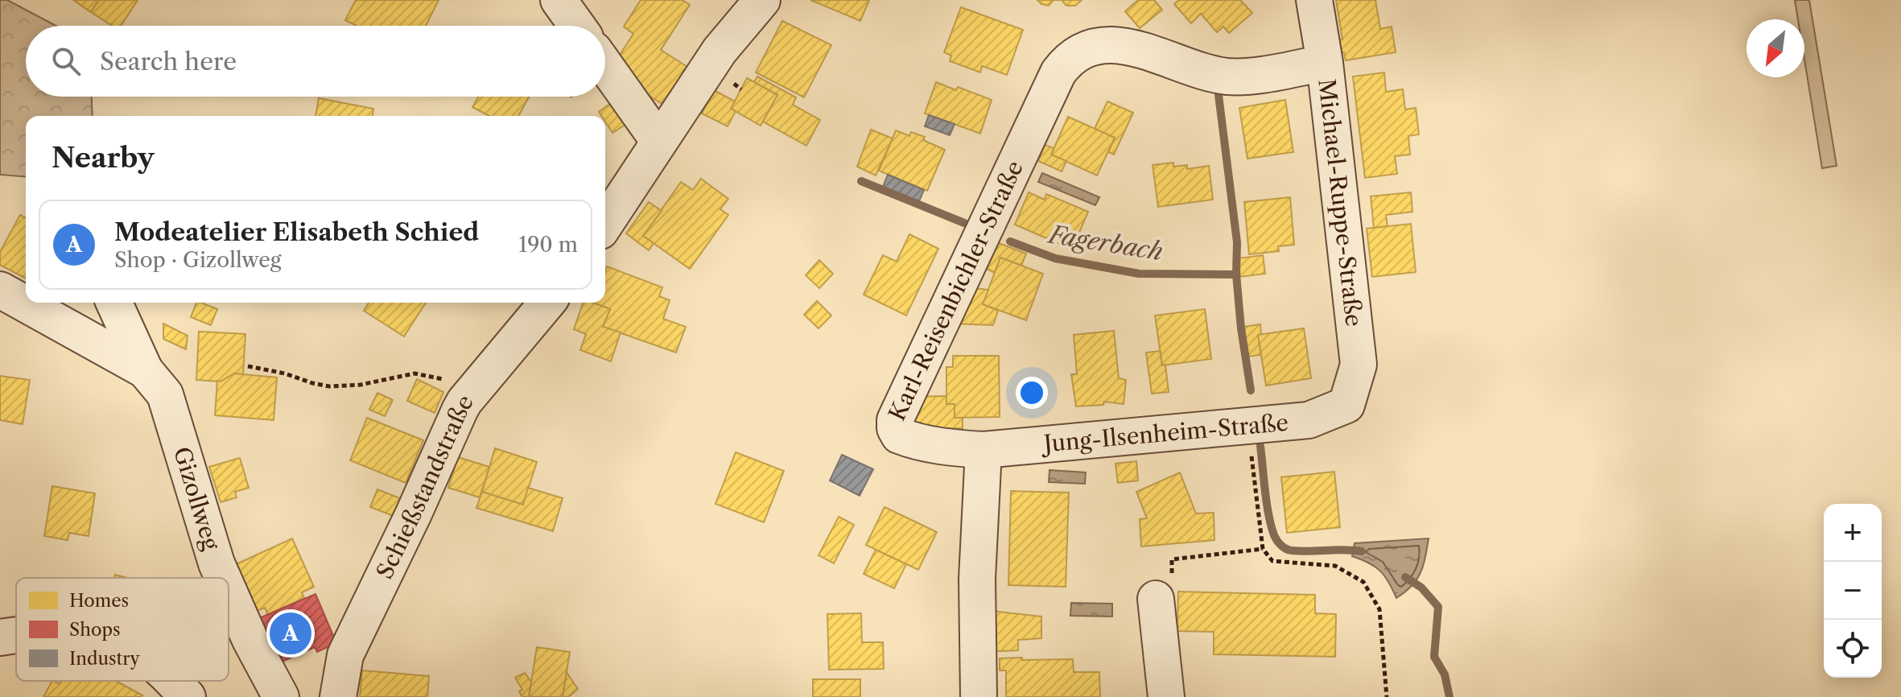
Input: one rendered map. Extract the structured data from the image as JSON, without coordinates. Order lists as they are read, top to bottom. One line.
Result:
{"streets":{"street":["Michael-Ruppe-Straße","Karl-Reisenbichler-Straße","Jung-Ilsenheim-Straße","Schießstandstraße","Gizollweg"]},"crossings":[["Michael-Ruppe-Straße","Karl-Reisenbichler-Straße"],["Michael-Ruppe-Straße","Jung-Ilsenheim-Straße"],["Karl-Reisenbichler-Straße","Jung-Ilsenheim-Straße"]],"water":["Fagerbach"],"legend":["Homes","Shops","Industry"],"north":"bottom left","page":{"search":"Search here","heading":"Nearby","list":[{"mark":"A","name":"Modeatelier Elisabeth Schied","note":"Shop · Gizollweg","value":"190 m"}],"map_buttons":["+","−"],"pins":"A"}}
